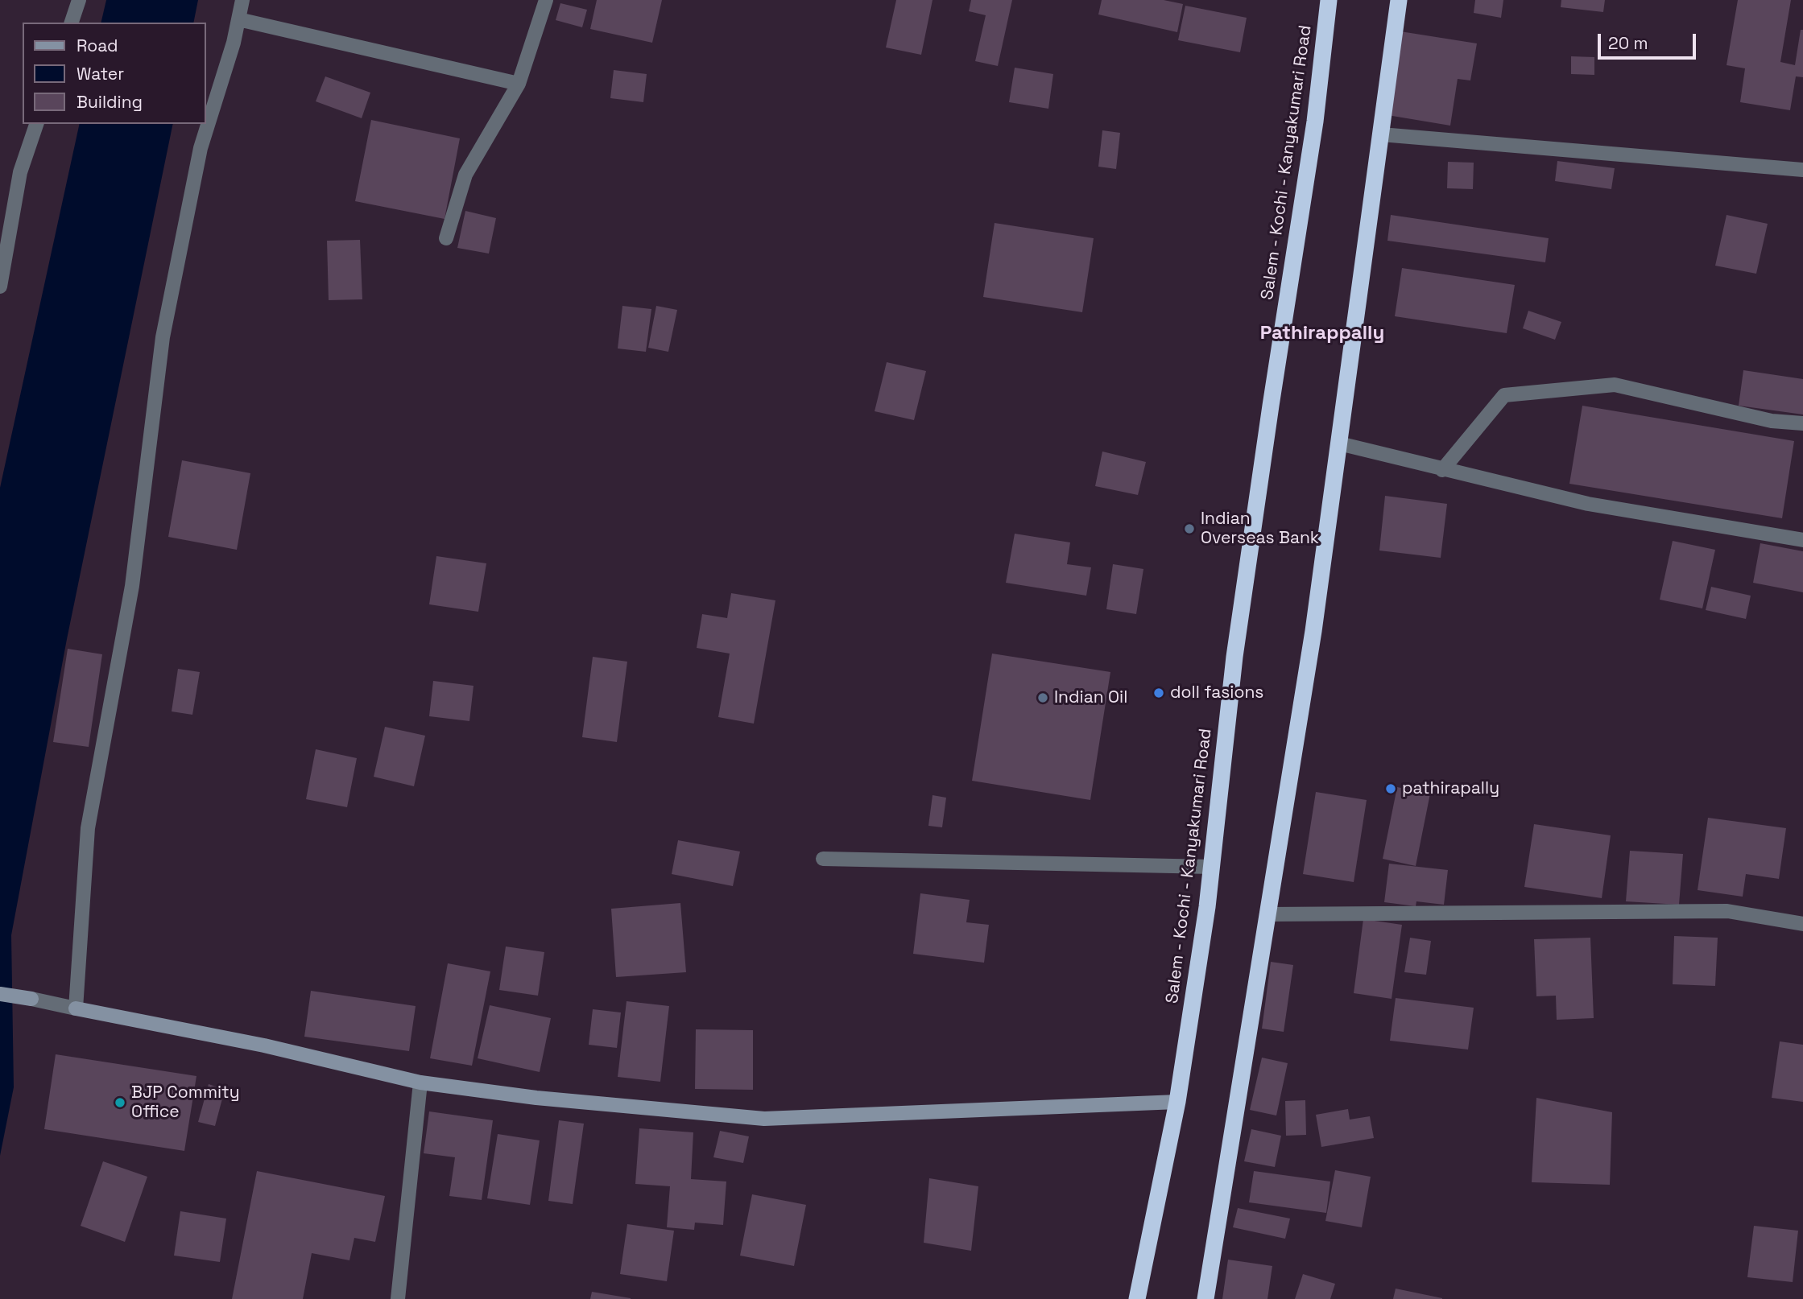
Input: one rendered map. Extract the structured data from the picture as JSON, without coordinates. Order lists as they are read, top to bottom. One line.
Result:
{"streets":{"highway":["Salem - Kochi - Kanyakumari Road"]},"districts":["Pathirappally"],"places":["Indian Overseas Bank","doll fasions","Indian Oil","pathirapally","BJP Commity Office"],"legend":["Road","Water","Building"],"scale_bar":"20 m"}
